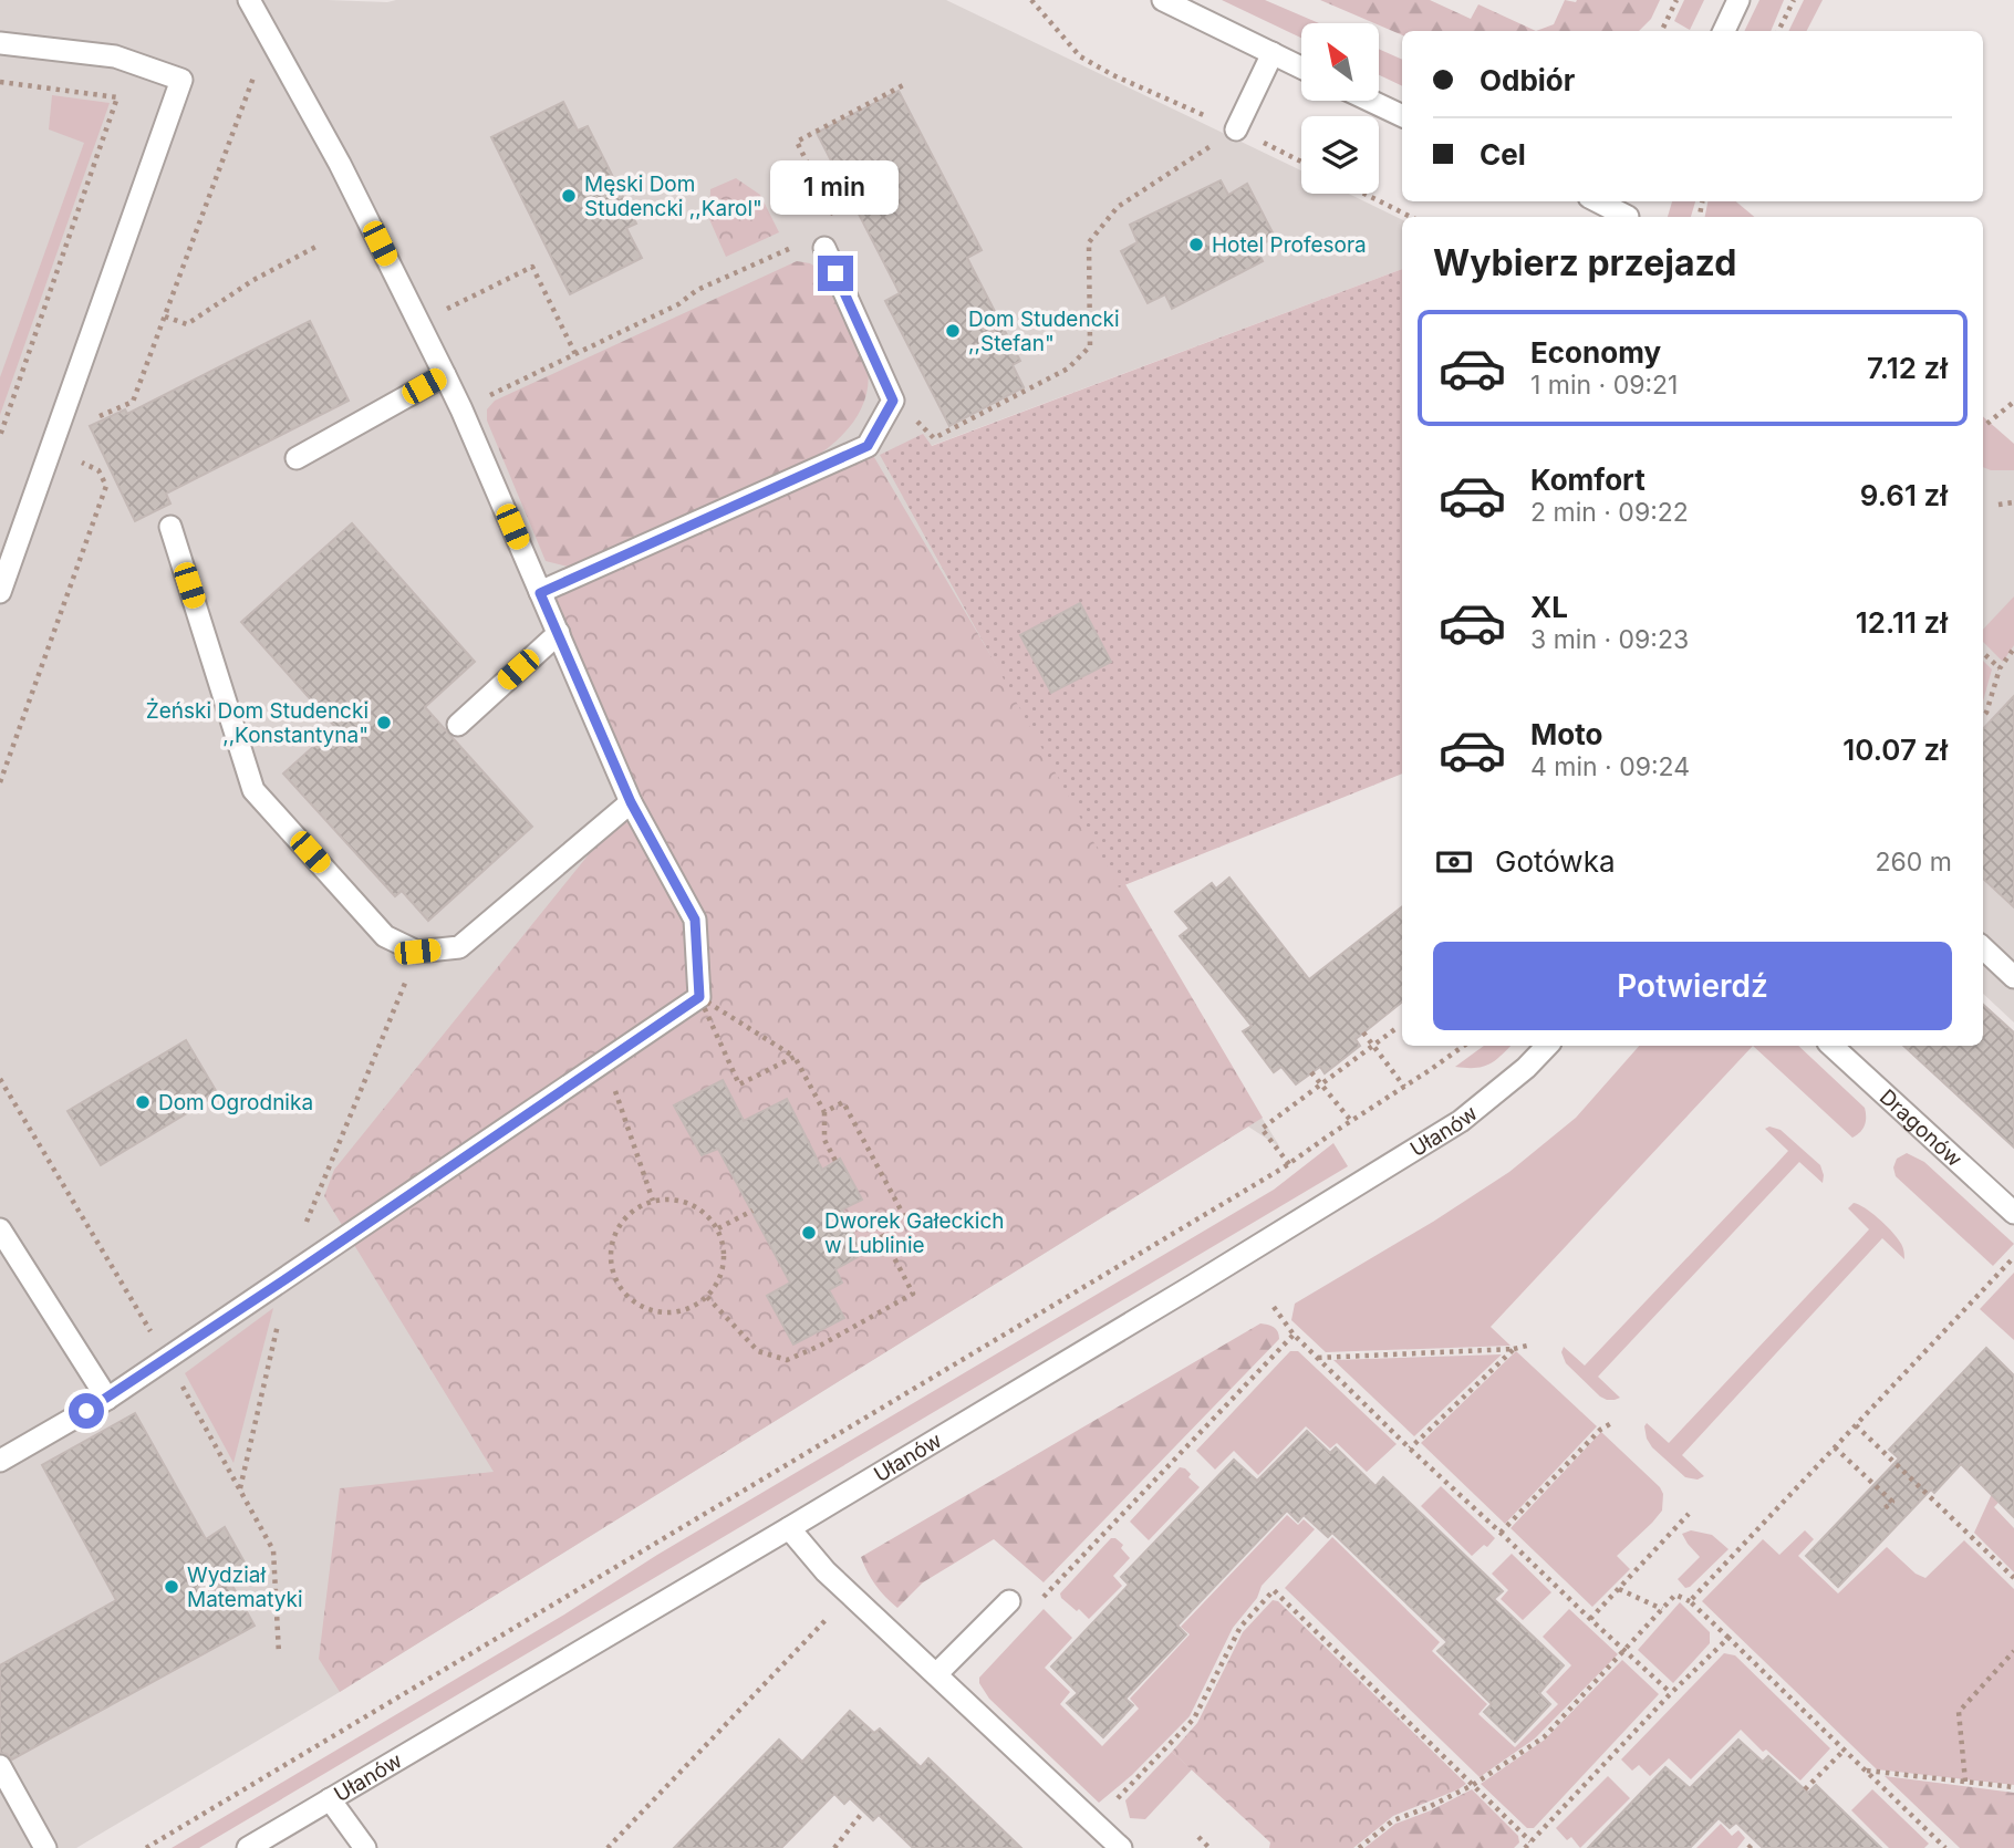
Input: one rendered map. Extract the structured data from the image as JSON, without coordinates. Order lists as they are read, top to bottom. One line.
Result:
{"streets":{"street":["Dragonów","Ułanów"]},"places":["Męski Dom Studencki ,,Karol\"","Hotel Profesora","Dom Studencki ,,Stefan\"","Żeński Dom Studencki ,,Konstantyna\"","Dom Ogrodnika","Dworek Gałeckich w Lublinie","Wydział Matematyki"],"north":"top left","page":{"banner":["Odbiór","Cel"],"bubble":"1 min","heading":"Wybierz przejazd","list":[{"name":"Economy","note":"1 min · 09:21","value":"7.12 zł"},{"name":"Komfort","note":"2 min · 09:22","value":"9.61 zł"},{"name":"XL","note":"3 min · 09:23","value":"12.11 zł"},{"name":"Moto","note":"4 min · 09:24","value":"10.07 zł"}],"pay":["Gotówka","260 m"],"buttons":"Potwierdź"}}
